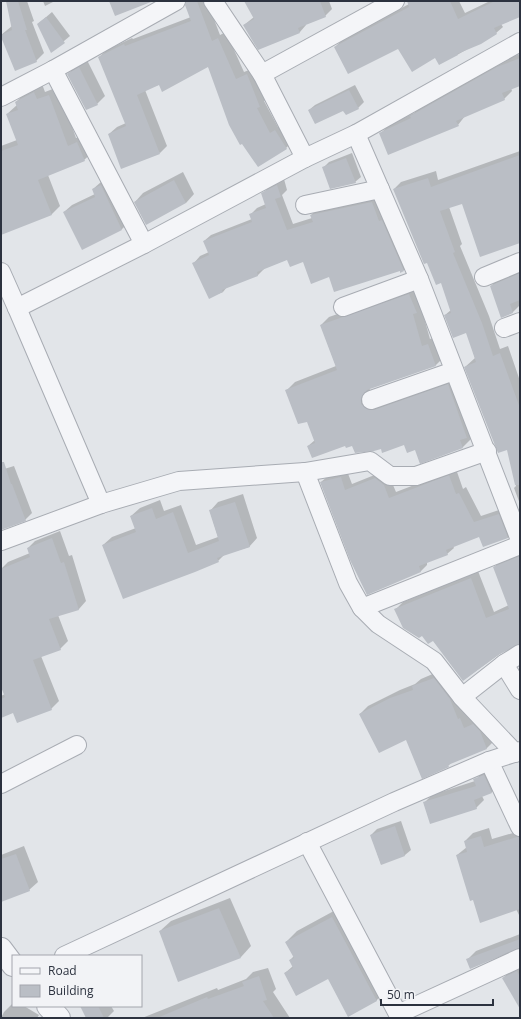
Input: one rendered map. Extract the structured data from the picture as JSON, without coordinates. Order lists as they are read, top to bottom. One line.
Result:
{"legend":["Road","Building"],"scale_bar":"50 m"}
